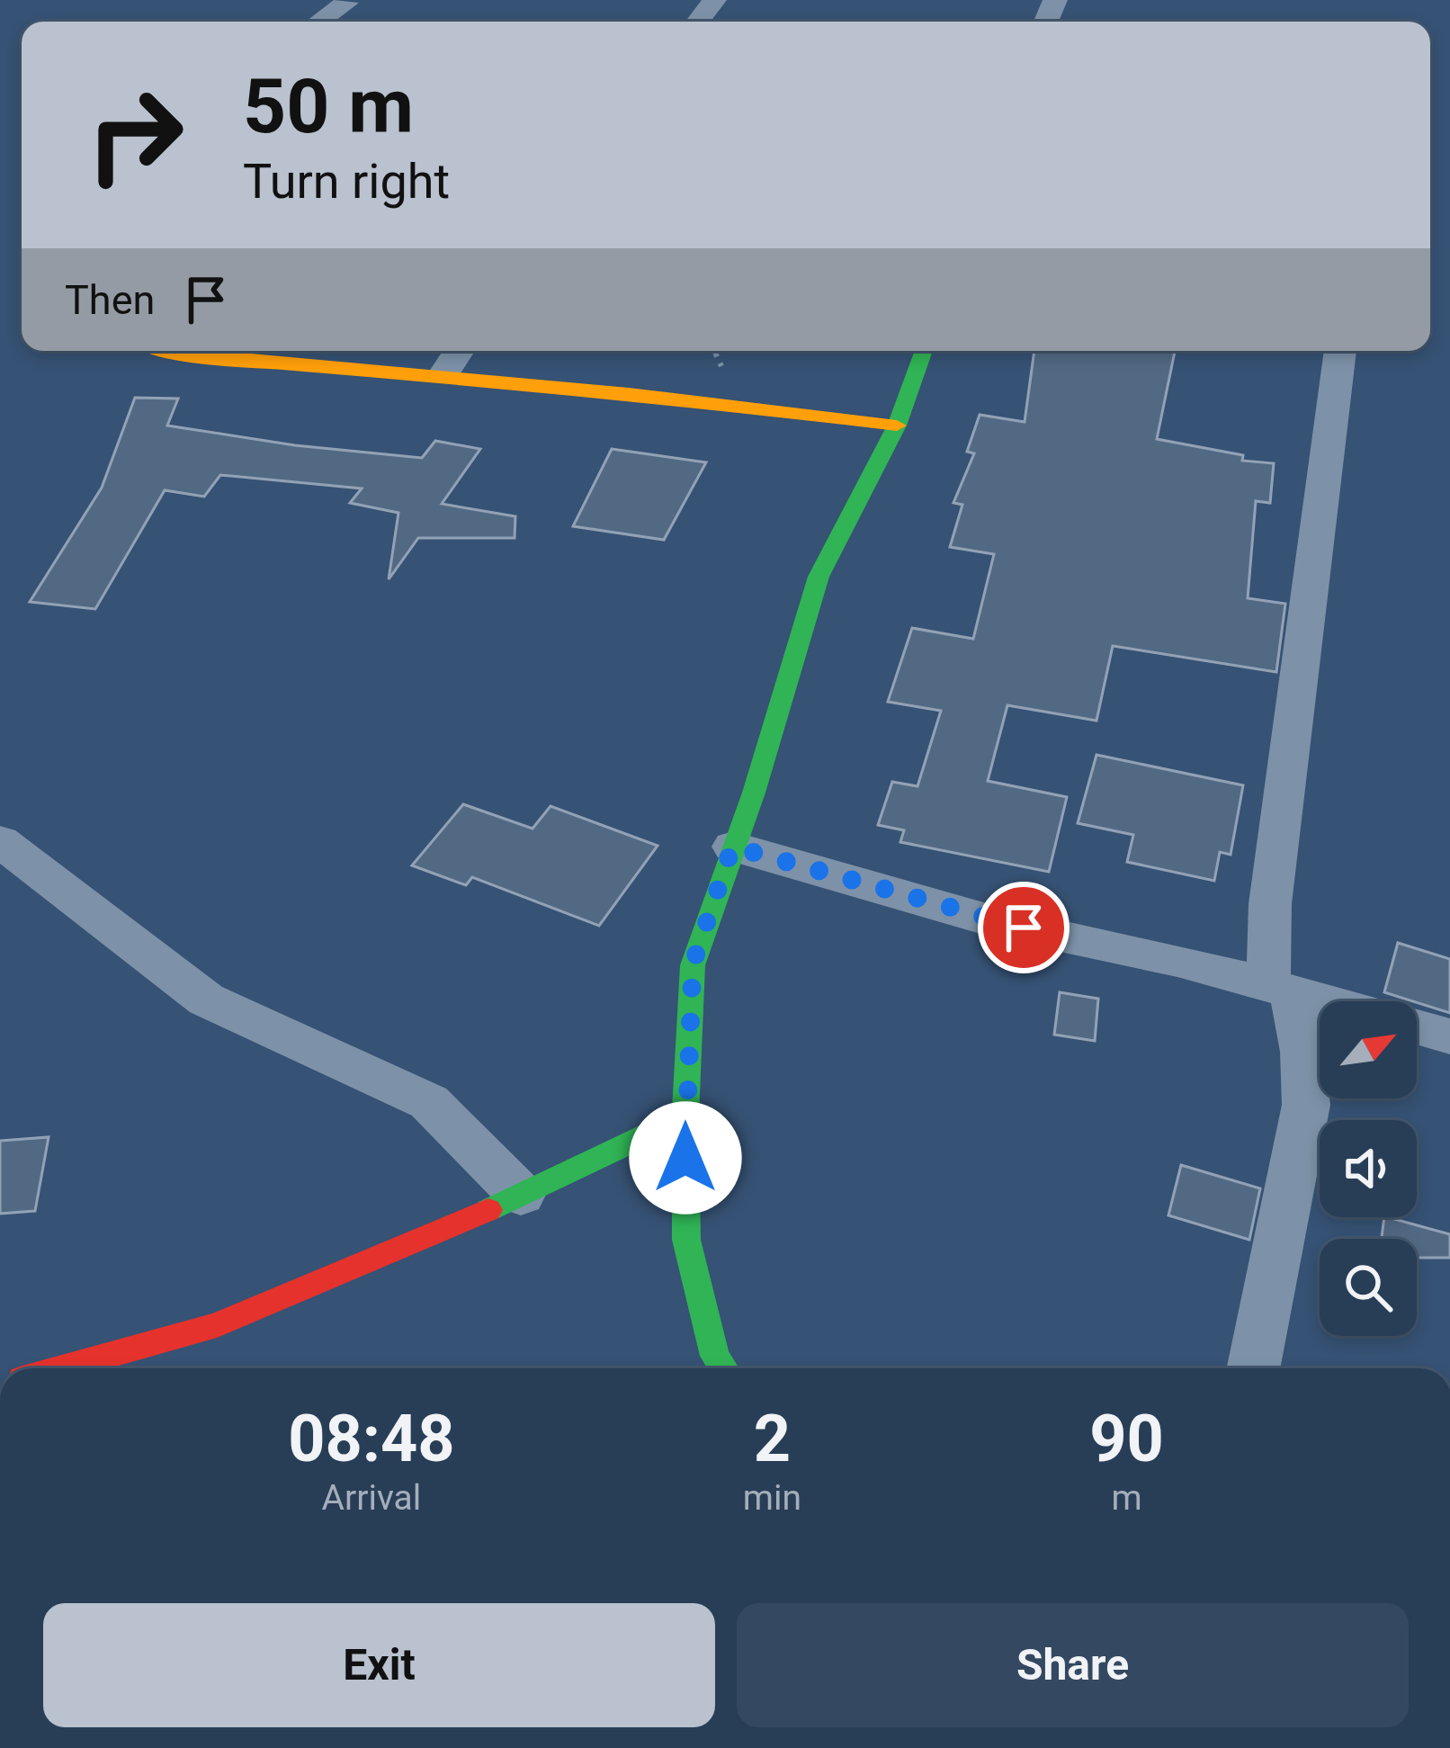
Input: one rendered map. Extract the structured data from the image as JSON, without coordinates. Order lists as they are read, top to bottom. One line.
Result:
{"north":"top right","page":{"turn":["50 m","Turn right"],"then":"Then","eta":["08:48","Arrival","2","min","90","m"],"buttons":["Exit","Share"]}}
